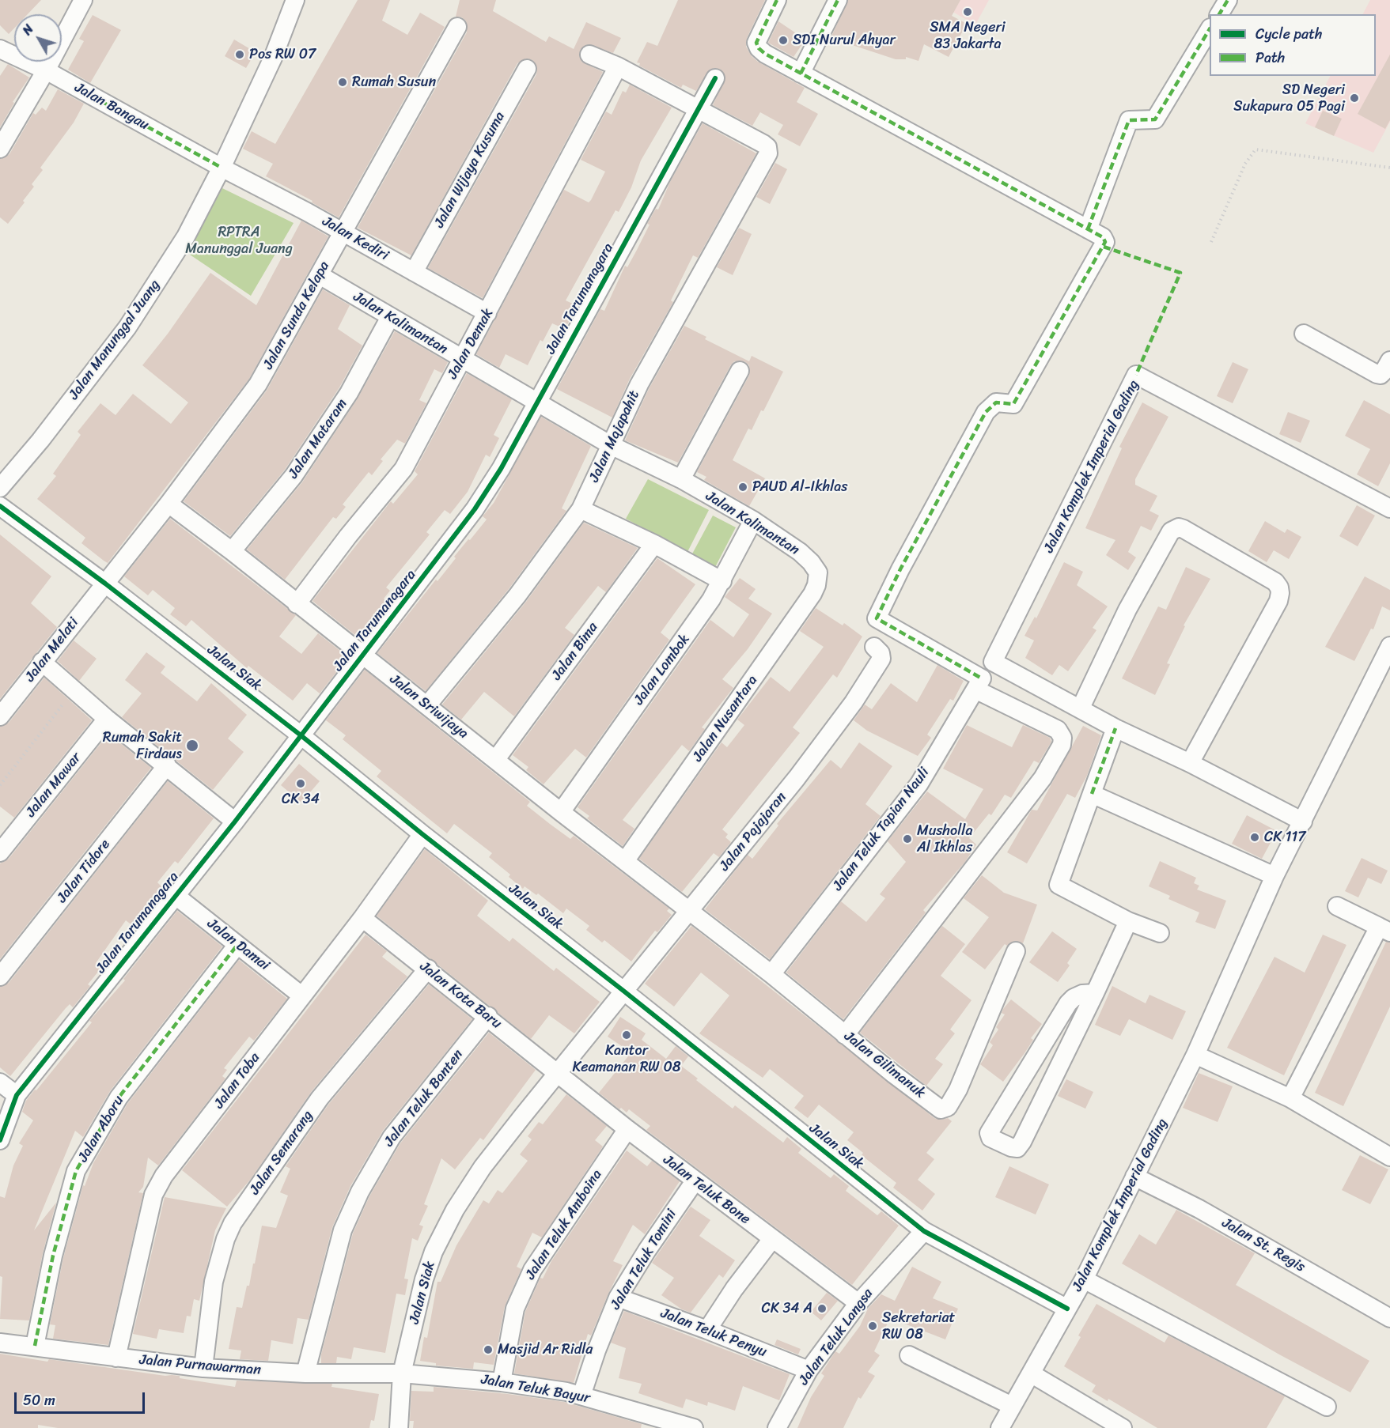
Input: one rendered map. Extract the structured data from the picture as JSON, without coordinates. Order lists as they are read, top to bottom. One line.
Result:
{"streets":{"street":["Jalan Bangau","Jalan Wijaya Kusuma","Jalan Kediri","Jalan Tarumanagara","Jalan Sunda Kelapa","Jalan Kalimantan","Jalan Manunggal Juang","Jalan Demak","Jalan Majapahit","Jalan Mataram","Jalan Komplek Imperial Gading","Jalan Melati","Jalan Bima","Jalan Siak","Jalan Lombok","Jalan Sriwijaya","Jalan Nusantara","Jalan Mawar","Jalan Teluk Tapian Nauli","Jalan Pajajaran","Jalan Tidore","Jalan Damai","Jalan Kota Baru","Jalan Gilimanuk","Jalan Toba","Jalan Teluk Banten","Jalan Aboru","Jalan Semarang","Jalan Teluk Bone","Jalan Teluk Amboina","Jalan St. Regis","Jalan Teluk Tomini","Jalan Teluk Penyu","Jalan Teluk Langsa","Jalan Purnawarman","Jalan Teluk Bayur"]},"crossings":[["Jalan Bangau","Jalan Kediri"],["Jalan Bangau","Jalan Manunggal Juang"],["Jalan Wijaya Kusuma","Jalan Kediri"],["Jalan Kediri","Jalan Sunda Kelapa"],["Jalan Kediri","Jalan Manunggal Juang"],["Jalan Kediri","Jalan Demak"],["Jalan Tarumanagara","Jalan Kalimantan"],["Jalan Tarumanagara","Jalan Majapahit"],["Jalan Tarumanagara","Jalan Siak"],["Jalan Tarumanagara","Jalan Sriwijaya"],["Jalan Tarumanagara","Jalan Damai"],["Jalan Sunda Kelapa","Jalan Kalimantan"],["Jalan Sunda Kelapa","Jalan Melati"],["Jalan Sunda Kelapa","Jalan Siak"],["Jalan Sunda Kelapa","Jalan Sriwijaya"],["Jalan Kalimantan","Jalan Demak"],["Jalan Kalimantan","Jalan Majapahit"],["Jalan Kalimantan","Jalan Mataram"],["Jalan Kalimantan","Jalan Lombok"],["Jalan Kalimantan","Jalan Nusantara"],["Jalan Demak","Jalan Sriwijaya"],["Jalan Majapahit","Jalan Sriwijaya"],["Jalan Mataram","Jalan Sriwijaya"],["Jalan Komplek Imperial Gading","Jalan Siak"],["Jalan Komplek Imperial Gading","Jalan St. Regis"],["Jalan Melati","Jalan Siak"],["Jalan Bima","Jalan Sriwijaya"],["Jalan Siak","Jalan Pajajaran"],["Jalan Siak","Jalan Kota Baru"],["Jalan Siak","Jalan Toba"],["Jalan Siak","Jalan Teluk Bone"],["Jalan Siak","Jalan Teluk Langsa"],["Jalan Siak","Jalan Purnawarman"],["Jalan Siak","Jalan Teluk Bayur"],["Jalan Lombok","Jalan Sriwijaya"],["Jalan Sriwijaya","Jalan Nusantara"],["Jalan Sriwijaya","Jalan Pajajaran"],["Jalan Sriwijaya","Jalan Gilimanuk"],["Jalan Teluk Tapian Nauli","Jalan Gilimanuk"],["Jalan Pajajaran","Jalan Gilimanuk"],["Jalan Damai","Jalan Toba"],["Jalan Damai","Jalan Aboru"],["Jalan Kota Baru","Jalan Toba"],["Jalan Kota Baru","Jalan Teluk Banten"],["Jalan Kota Baru","Jalan Semarang"],["Jalan Kota Baru","Jalan Teluk Bone"],["Jalan Toba","Jalan Purnawarman"],["Jalan Teluk Banten","Jalan Purnawarman"],["Jalan Aboru","Jalan Purnawarman"],["Jalan Semarang","Jalan Purnawarman"],["Jalan Teluk Bone","Jalan Teluk Amboina"],["Jalan Teluk Bone","Jalan Teluk Tomini"],["Jalan Teluk Bone","Jalan Teluk Langsa"],["Jalan Teluk Amboina","Jalan Teluk Bayur"],["Jalan Teluk Tomini","Jalan Teluk Penyu"],["Jalan Teluk Tomini","Jalan Teluk Bayur"],["Jalan Teluk Penyu","Jalan Teluk Langsa"],["Jalan Purnawarman","Jalan Teluk Bayur"]],"parks":["RPTRA Manunggal Juang"],"places":["SMA Negeri 83 Jakarta","SDI Nurul Ahyar","Pos RW 07","Rumah Susun","SD Negeri Sukapura 05 Pagi","PAUD Al-Ikhlas","Rumah Sakit Firdaus","CK 34","CK 117","Musholla Al Ikhlas","Kantor Keamanan RW 08","CK 34 A","Sekretariat RW 08","Masjid Ar Ridla"],"legend":["Cycle path","Path"],"scale_bar":"50 m","north":"top left"}
